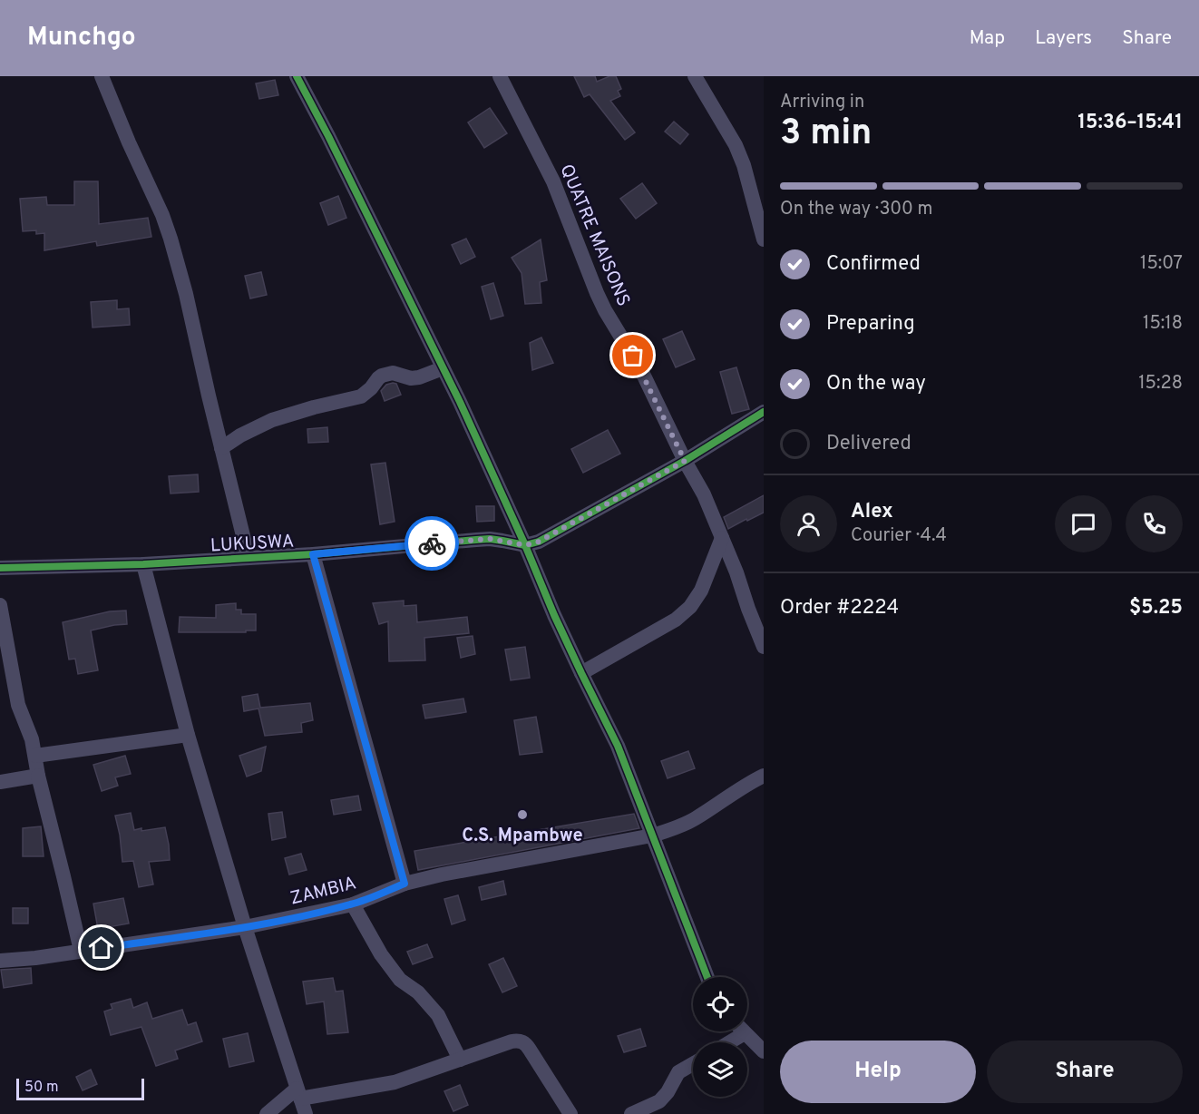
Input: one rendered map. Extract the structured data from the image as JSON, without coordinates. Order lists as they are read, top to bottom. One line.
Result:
{"streets":{"street":["QUATRE MAISONS","LUKUSWA","ZAMBIA"]},"places":["C.S. Mpambwe"],"scale_bar":"50 m","page":{"header":"Munchgo","nav":["Map","Layers","Share"],"heading":["3 min","Arriving in","15:36–15:41"],"panel":["Alex","Courier · 4.4","Order #2224","$5.25"],"bar":"On the way · 300 m","list":[["Confirmed","15:07"],["Preparing","15:18"],["On the way","15:28"],"Delivered"],"buttons":["Help","Share"],"scale":"50 m"}}
